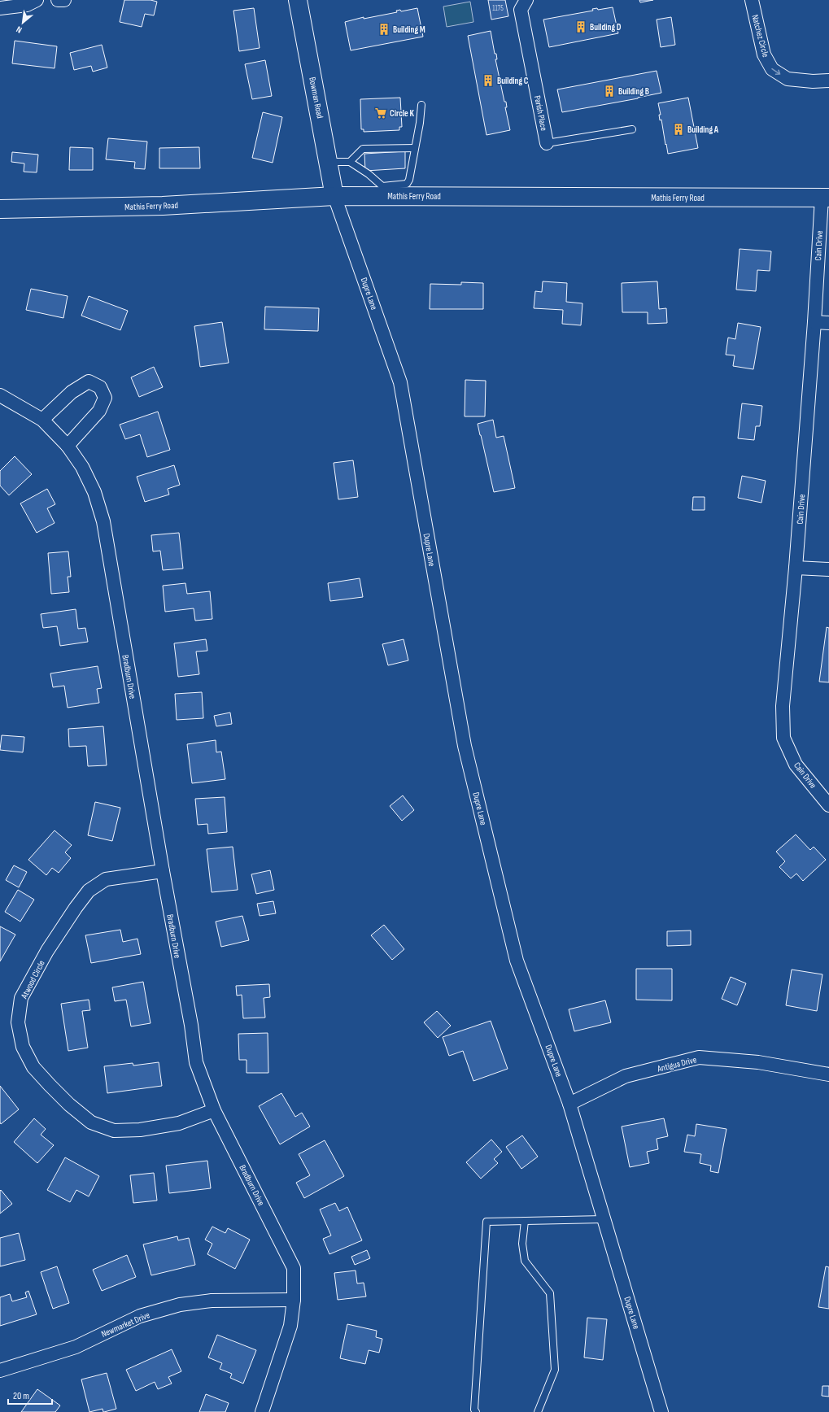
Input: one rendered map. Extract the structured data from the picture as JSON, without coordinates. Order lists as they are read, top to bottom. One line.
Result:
{"streets":{"main road":["Bowman Road","Mathis Ferry Road"],"street":["Natchez Circle","Parish Place","Cain Drive","Dupre Lane","Bradburn Drive","Atwood Circle","Antigua Drive","Newmarket Drive"]},"crossings":[["Bowman Road","Mathis Ferry Road"],["Bowman Road","Dupre Lane"],["Mathis Ferry Road","Cain Drive"],["Mathis Ferry Road","Dupre Lane"],["Dupre Lane","Antigua Drive"],["Bradburn Drive","Atwood Circle"],["Bradburn Drive","Newmarket Drive"]],"one_way":["Natchez Circle"],"places":{"building":["Building D","Building M","Building C","Building B","Building A"],"supermarket":["Circle K"]},"house_numbers":["1175"],"scale_bar":"20 m","north":"bottom left"}
